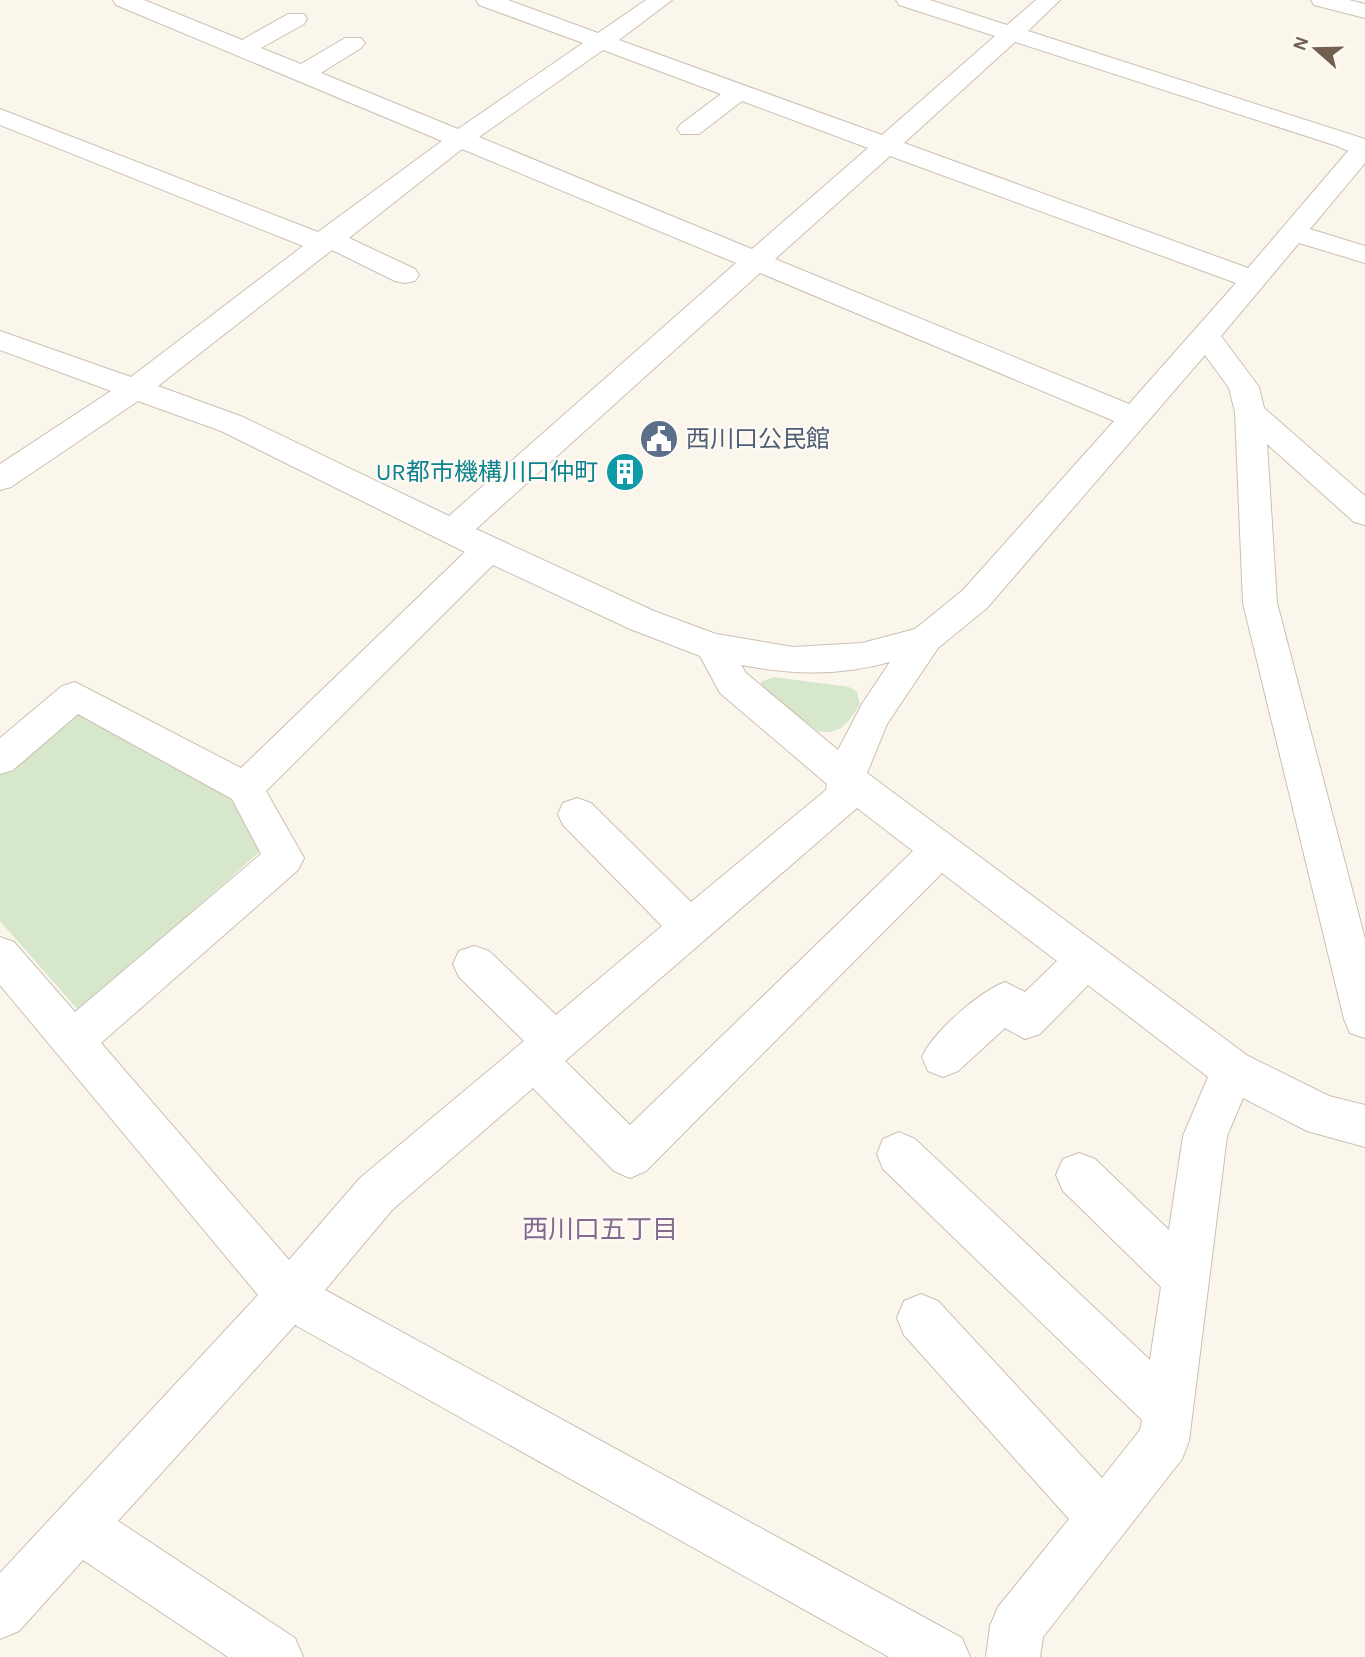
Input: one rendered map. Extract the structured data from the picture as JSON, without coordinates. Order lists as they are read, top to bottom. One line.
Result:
{"districts":["西川口五丁目"],"places":{"public building":["西川口公民館"],"building":["UR都市機構川口仲町"]},"north":"left"}
